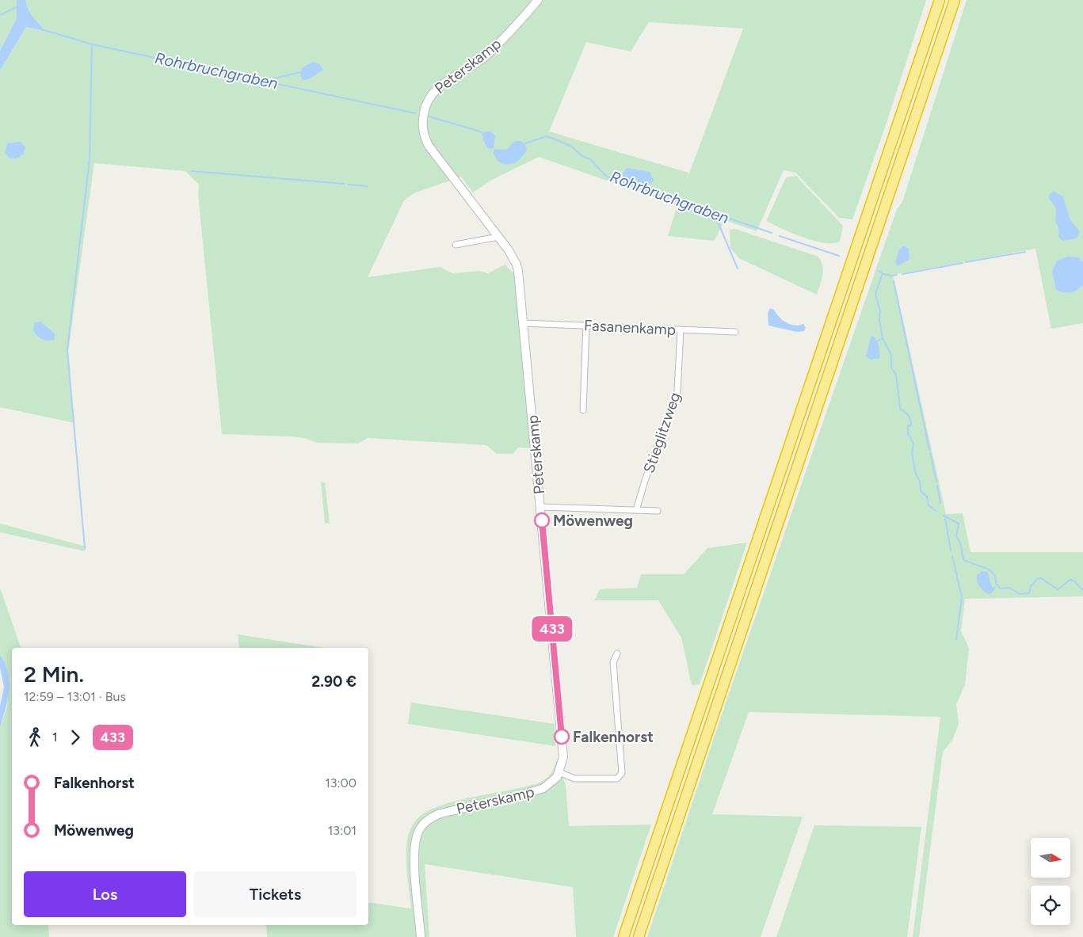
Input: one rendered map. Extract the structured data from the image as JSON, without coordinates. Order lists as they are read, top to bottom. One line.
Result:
{"streets":{"street":["Peterskamp","Fasanenkamp","Stieglitzweg"]},"crossings":[["Peterskamp","Fasanenkamp"],["Fasanenkamp","Stieglitzweg"]],"water":["Rohrbruchgraben"],"places":["Möwenweg","Falkenhorst"],"lines":["bus line 433"],"north":"right","page":{"on_map":"433","heading":["2 Min.","12:59 – 13:01 · Bus","2.90 €"],"legs":["1","433"],"list":[{"name":"Falkenhorst","value":"13:00"},{"name":"Möwenweg","value":"13:01"}],"buttons":["Los","Tickets"]}}
